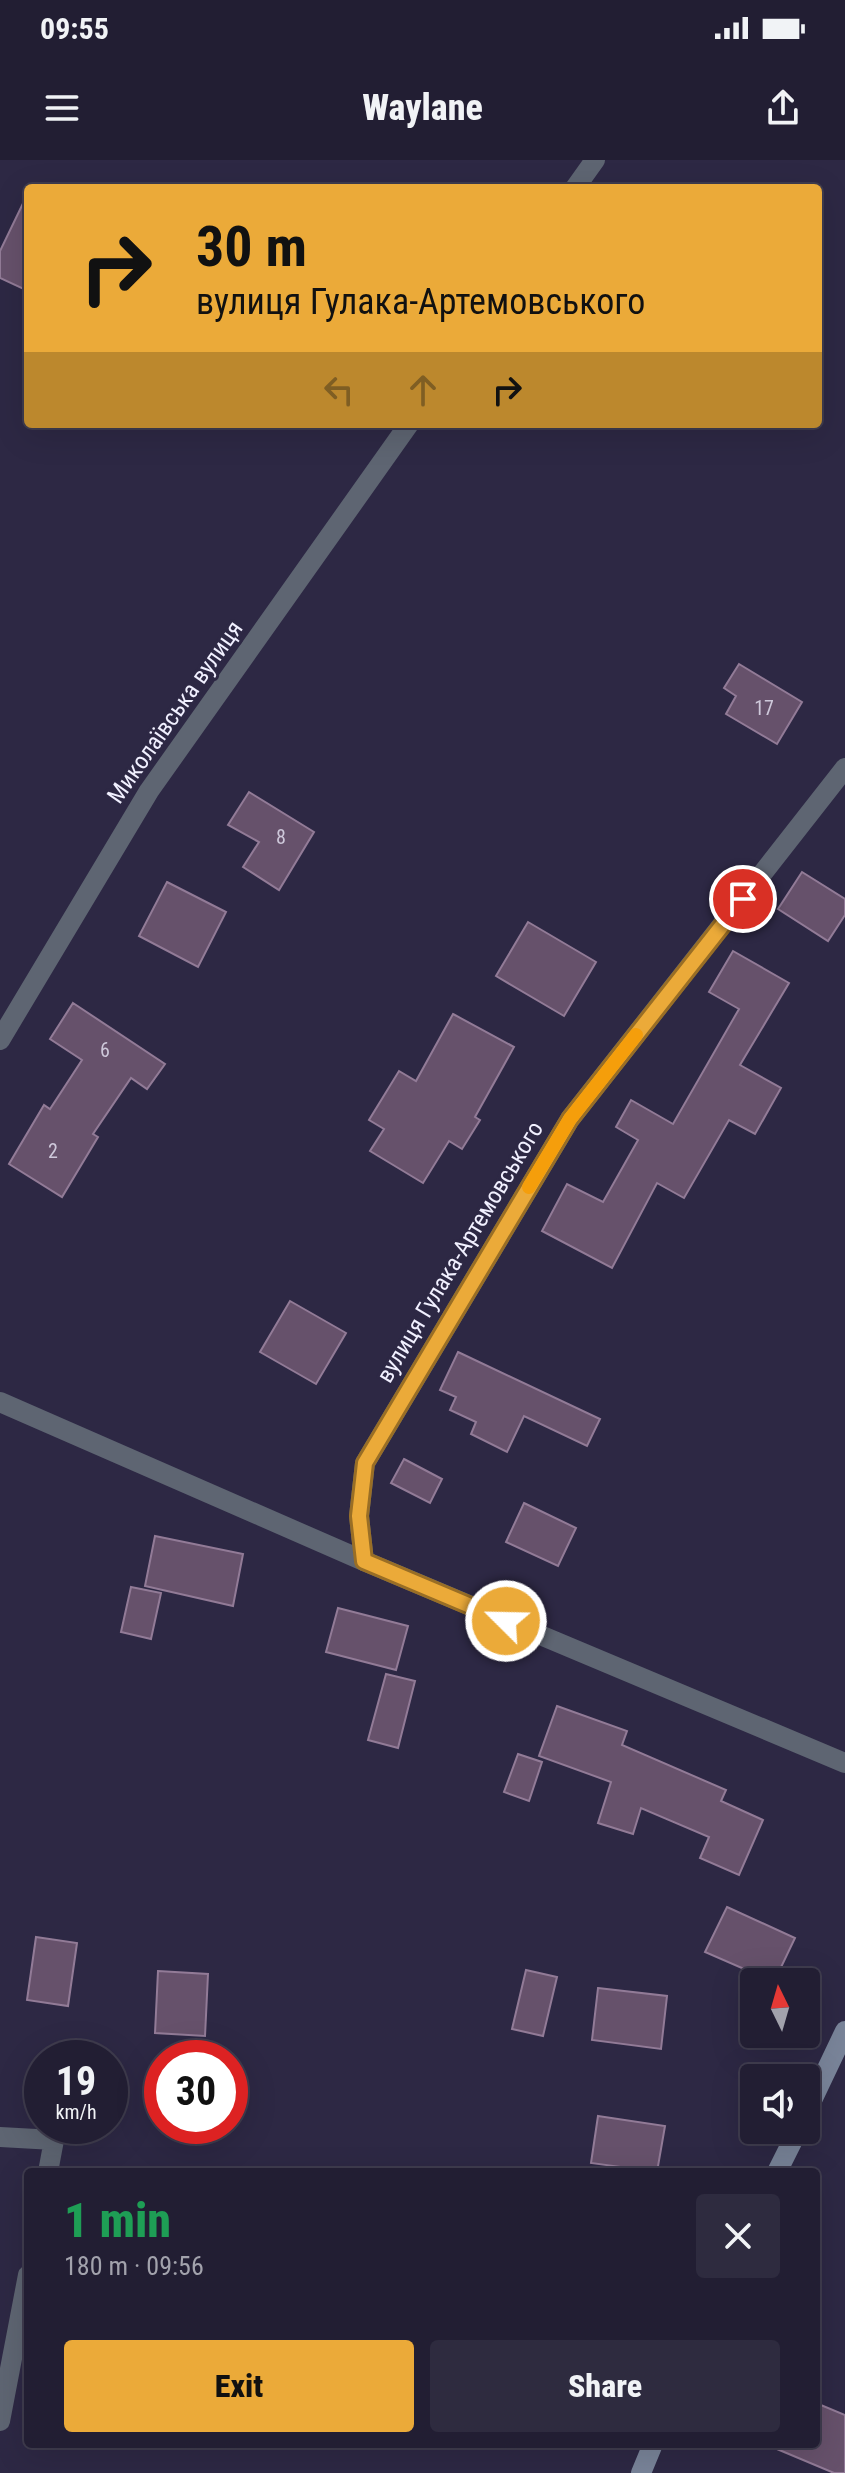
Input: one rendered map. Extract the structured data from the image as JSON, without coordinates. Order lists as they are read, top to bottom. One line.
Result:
{"streets":{"street":["Миколаївська вулиця","вулиця Гулака-Артемовського"]},"house_numbers":["17","8","6","2"],"north":"top","page":{"status":"09:55","header":"Waylane","turn":["30 m","вулиця Гулака-Артемовського"],"speed":"19 km/h","limit":"30","heading":["1 min","180 m · 09:56"],"buttons":["Exit","Share"]}}
